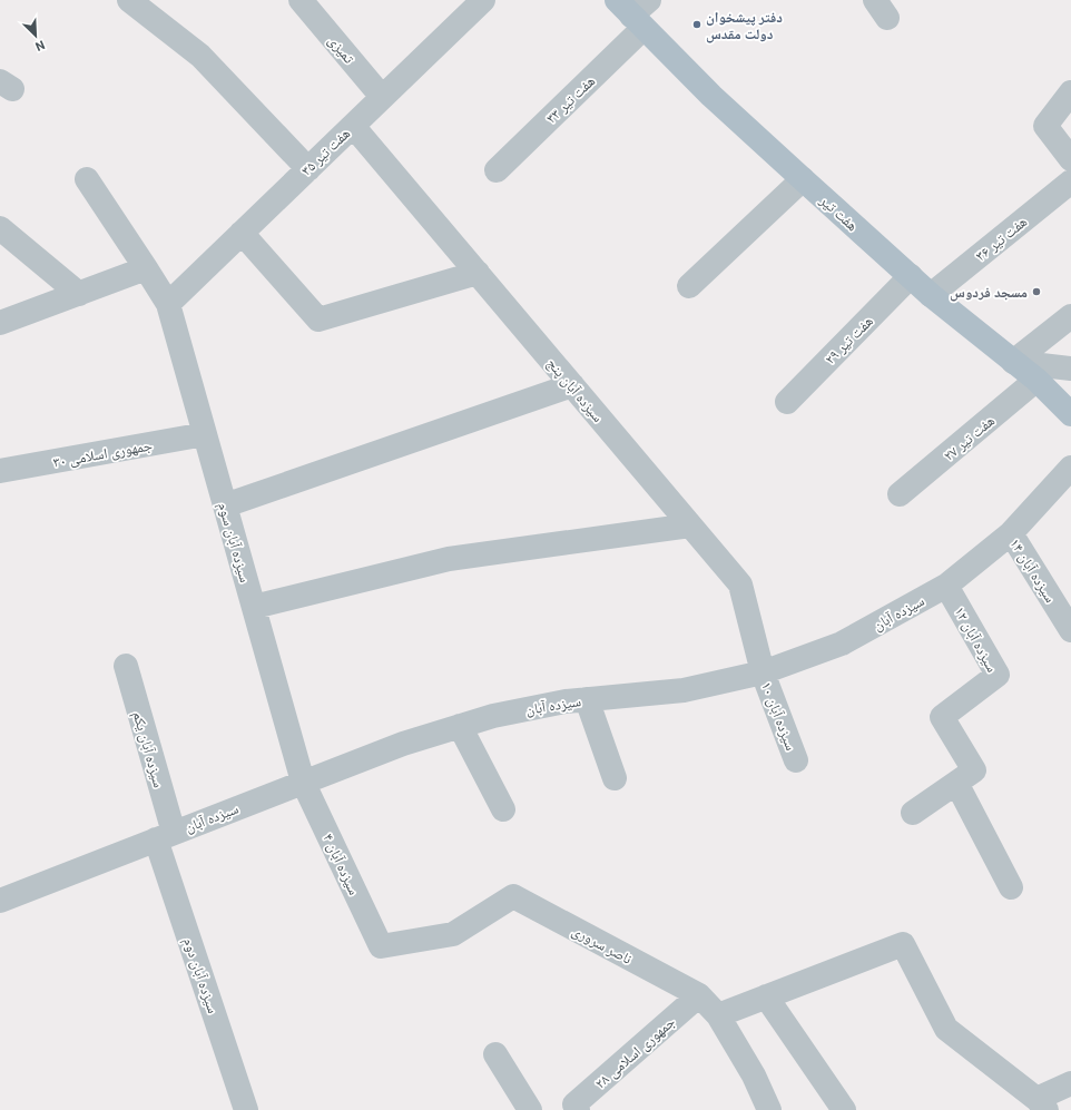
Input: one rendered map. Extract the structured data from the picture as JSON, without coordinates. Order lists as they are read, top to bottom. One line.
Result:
{"streets":{"main road":["هفت تیر"],"street":["تمیزی","هفت تیر ۳۳","هفت تیر ۳۵","هفت تیر ۳۶","هفت تیر ۲۹","سیزده آبان پنج","هفت تیر ۲۷","جمهوری اسلامی ۳۰","سیزده آبان سوم","سیزده آبان ۱۴","سیزده آبان","سیزده آبان ۱۲","سیزده آبان ۱۰","سیزده آبان یکم","سیزده آبان ۴","ناصر سروری","سیزده آبان دوم","جمهوری اسلامی ۲۸"]},"crossings":[["تمیزی","هفت تیر ۳۵"],["هفت تیر ۳۳","هفت تیر"],["هفت تیر ۳۵","سیزده آبان پنج"],["هفت تیر ۳۵","سیزده آبان سوم"],["هفت تیر","هفت تیر ۳۶"],["هفت تیر","هفت تیر ۲۹"],["هفت تیر","هفت تیر ۲۷"],["سیزده آبان پنج","سیزده آبان"],["سیزده آبان پنج","سیزده آبان ۱۰"],["جمهوری اسلامی ۳۰","سیزده آبان سوم"],["سیزده آبان سوم","سیزده آبان"],["سیزده آبان سوم","سیزده آبان ۴"],["سیزده آبان ۱۴","سیزده آبان"],["سیزده آبان","سیزده آبان ۱۲"],["سیزده آبان","سیزده آبان ۱۰"],["سیزده آبان","سیزده آبان یکم"],["سیزده آبان","سیزده آبان ۴"],["سیزده آبان","سیزده آبان دوم"],["سیزده آبان یکم","سیزده آبان دوم"],["سیزده آبان ۴","ناصر سروری"],["ناصر سروری","جمهوری اسلامی ۲۸"]],"places":["دفتر پیشخوان دولت مقدس","مسجد فردوس"],"north":"bottom right"}
